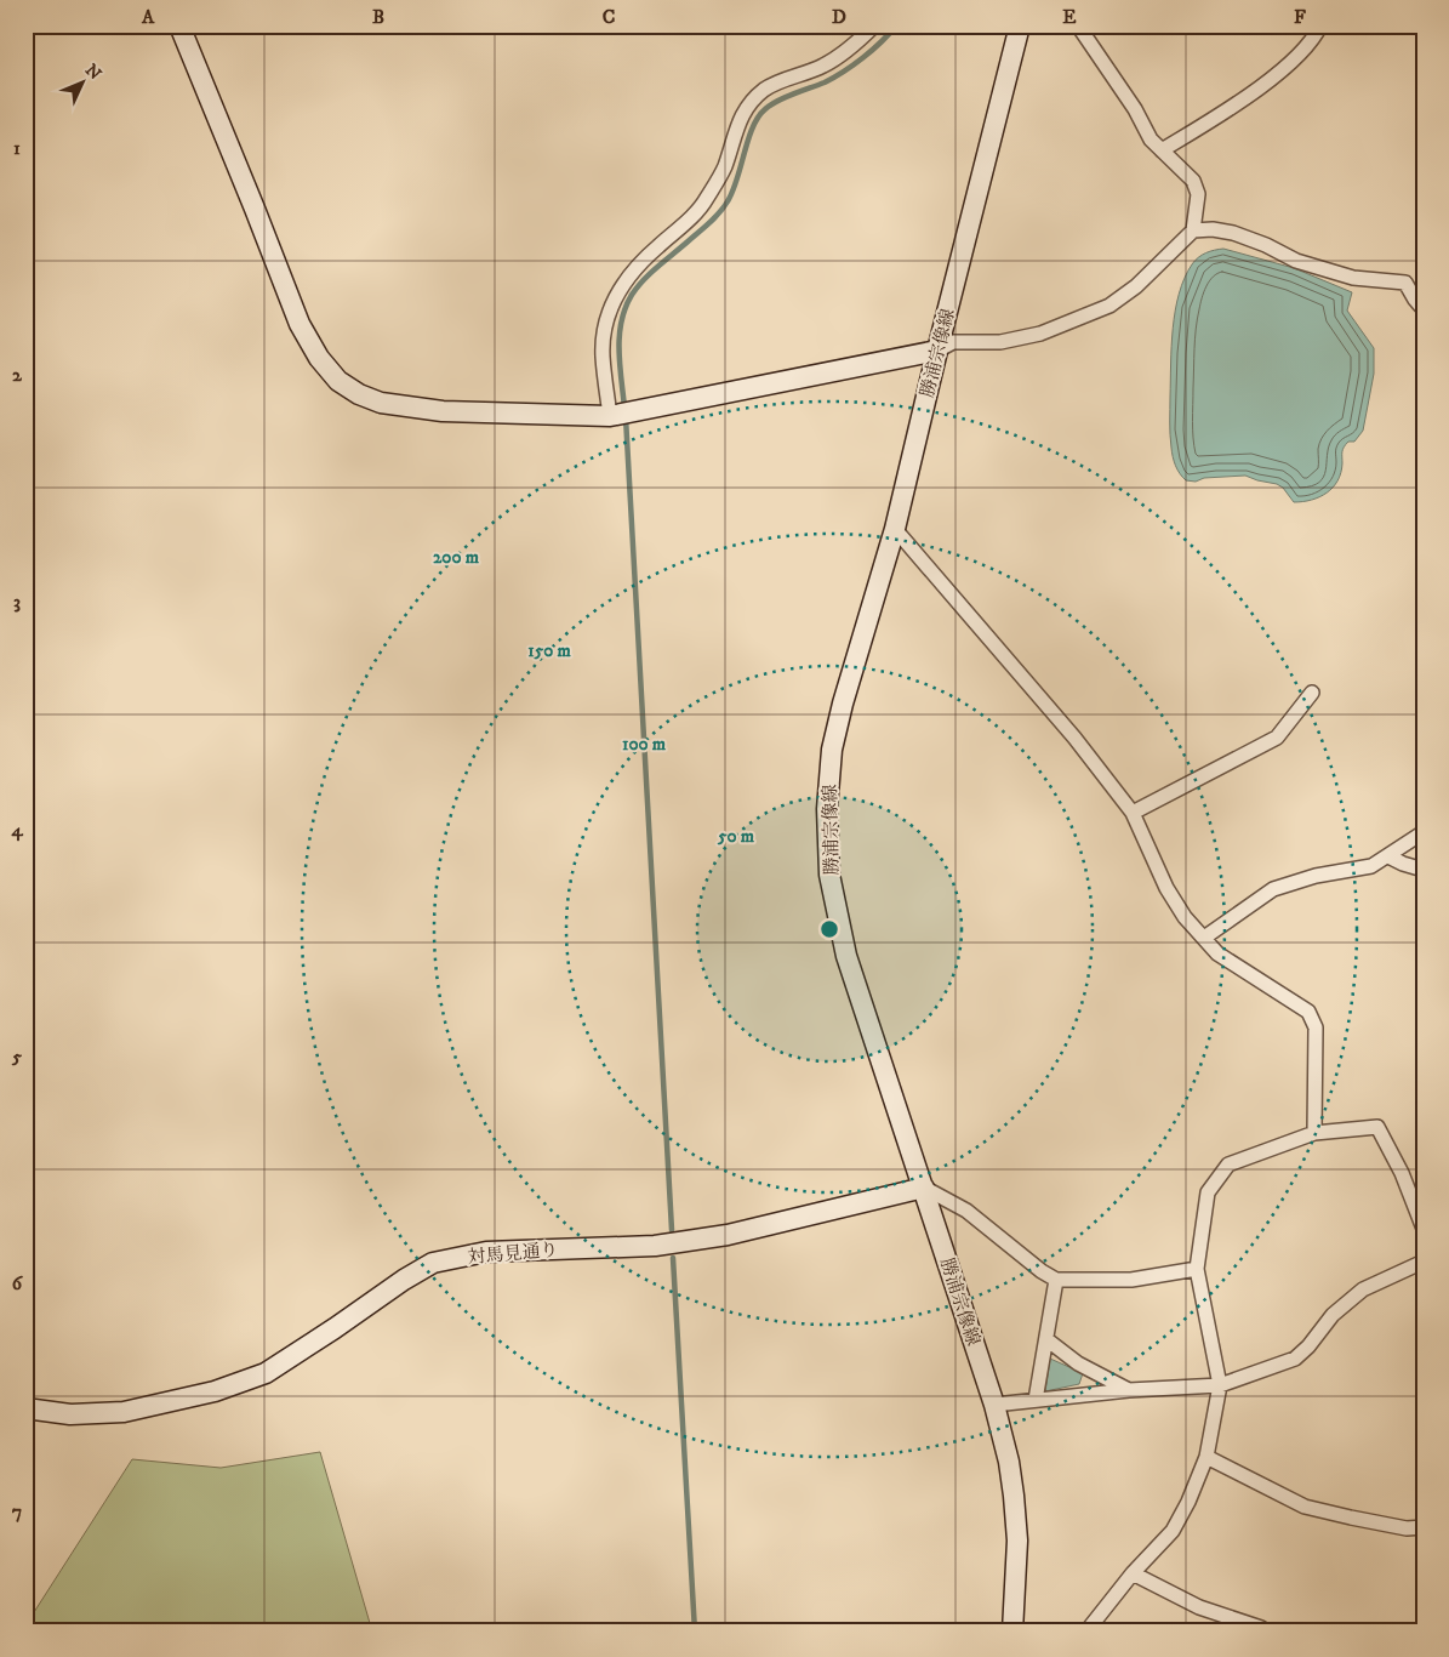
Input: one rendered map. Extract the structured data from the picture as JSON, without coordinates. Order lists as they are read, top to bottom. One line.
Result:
{"streets":{"street":["勝浦宗像線","対馬見通り"]},"crossings":[["勝浦宗像線","対馬見通り"]],"north":"top right","grid":{"columns":["A","B","C","D","E","F"],"rows":["1","2","3","4","5","6","7"]},"rings":["200 m","150 m","100 m","50 m"]}
